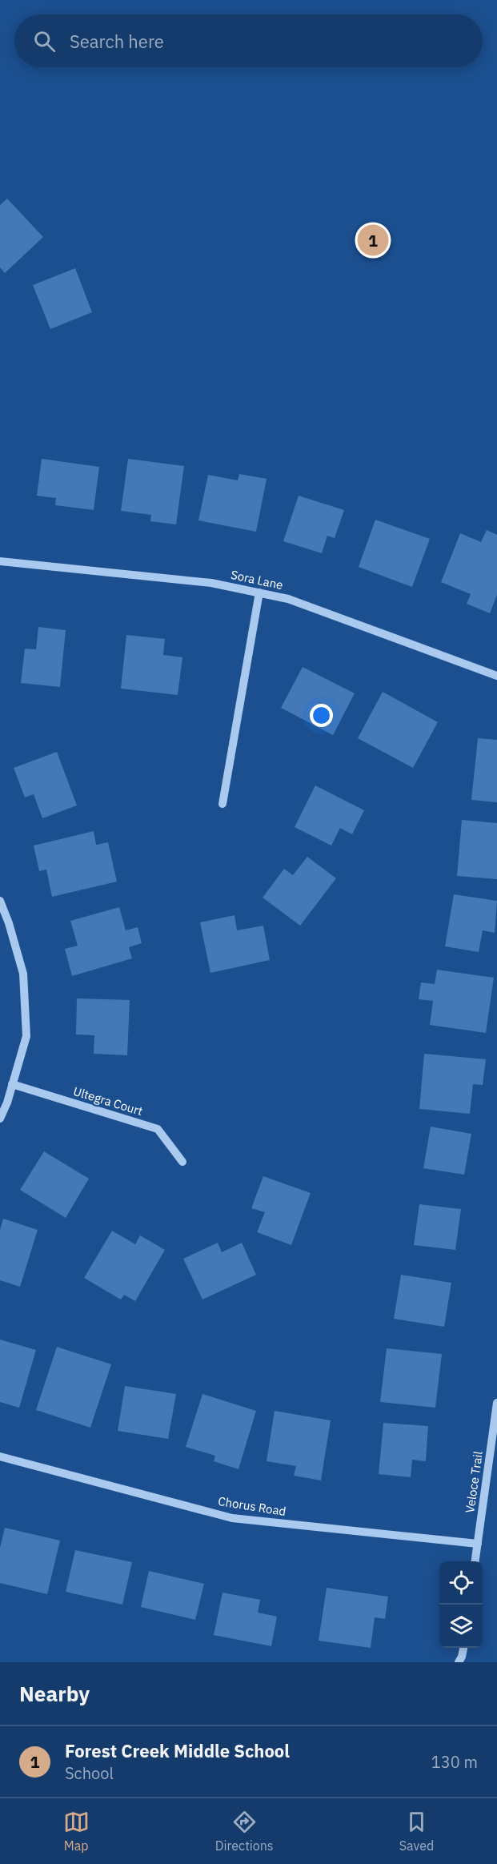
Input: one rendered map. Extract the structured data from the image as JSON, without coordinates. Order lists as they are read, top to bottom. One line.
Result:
{"streets":{"street":["Sora Lane","Ultegra Court","Veloce Trail","Chorus Road"]},"crossings":[["Veloce Trail","Chorus Road"]],"page":{"search":"Search here","pins":"1","heading":"Nearby","list":[{"mark":"1","name":"Forest Creek Middle School","note":"School","value":"130 m"}],"nav":["Map","Directions","Saved"]}}
